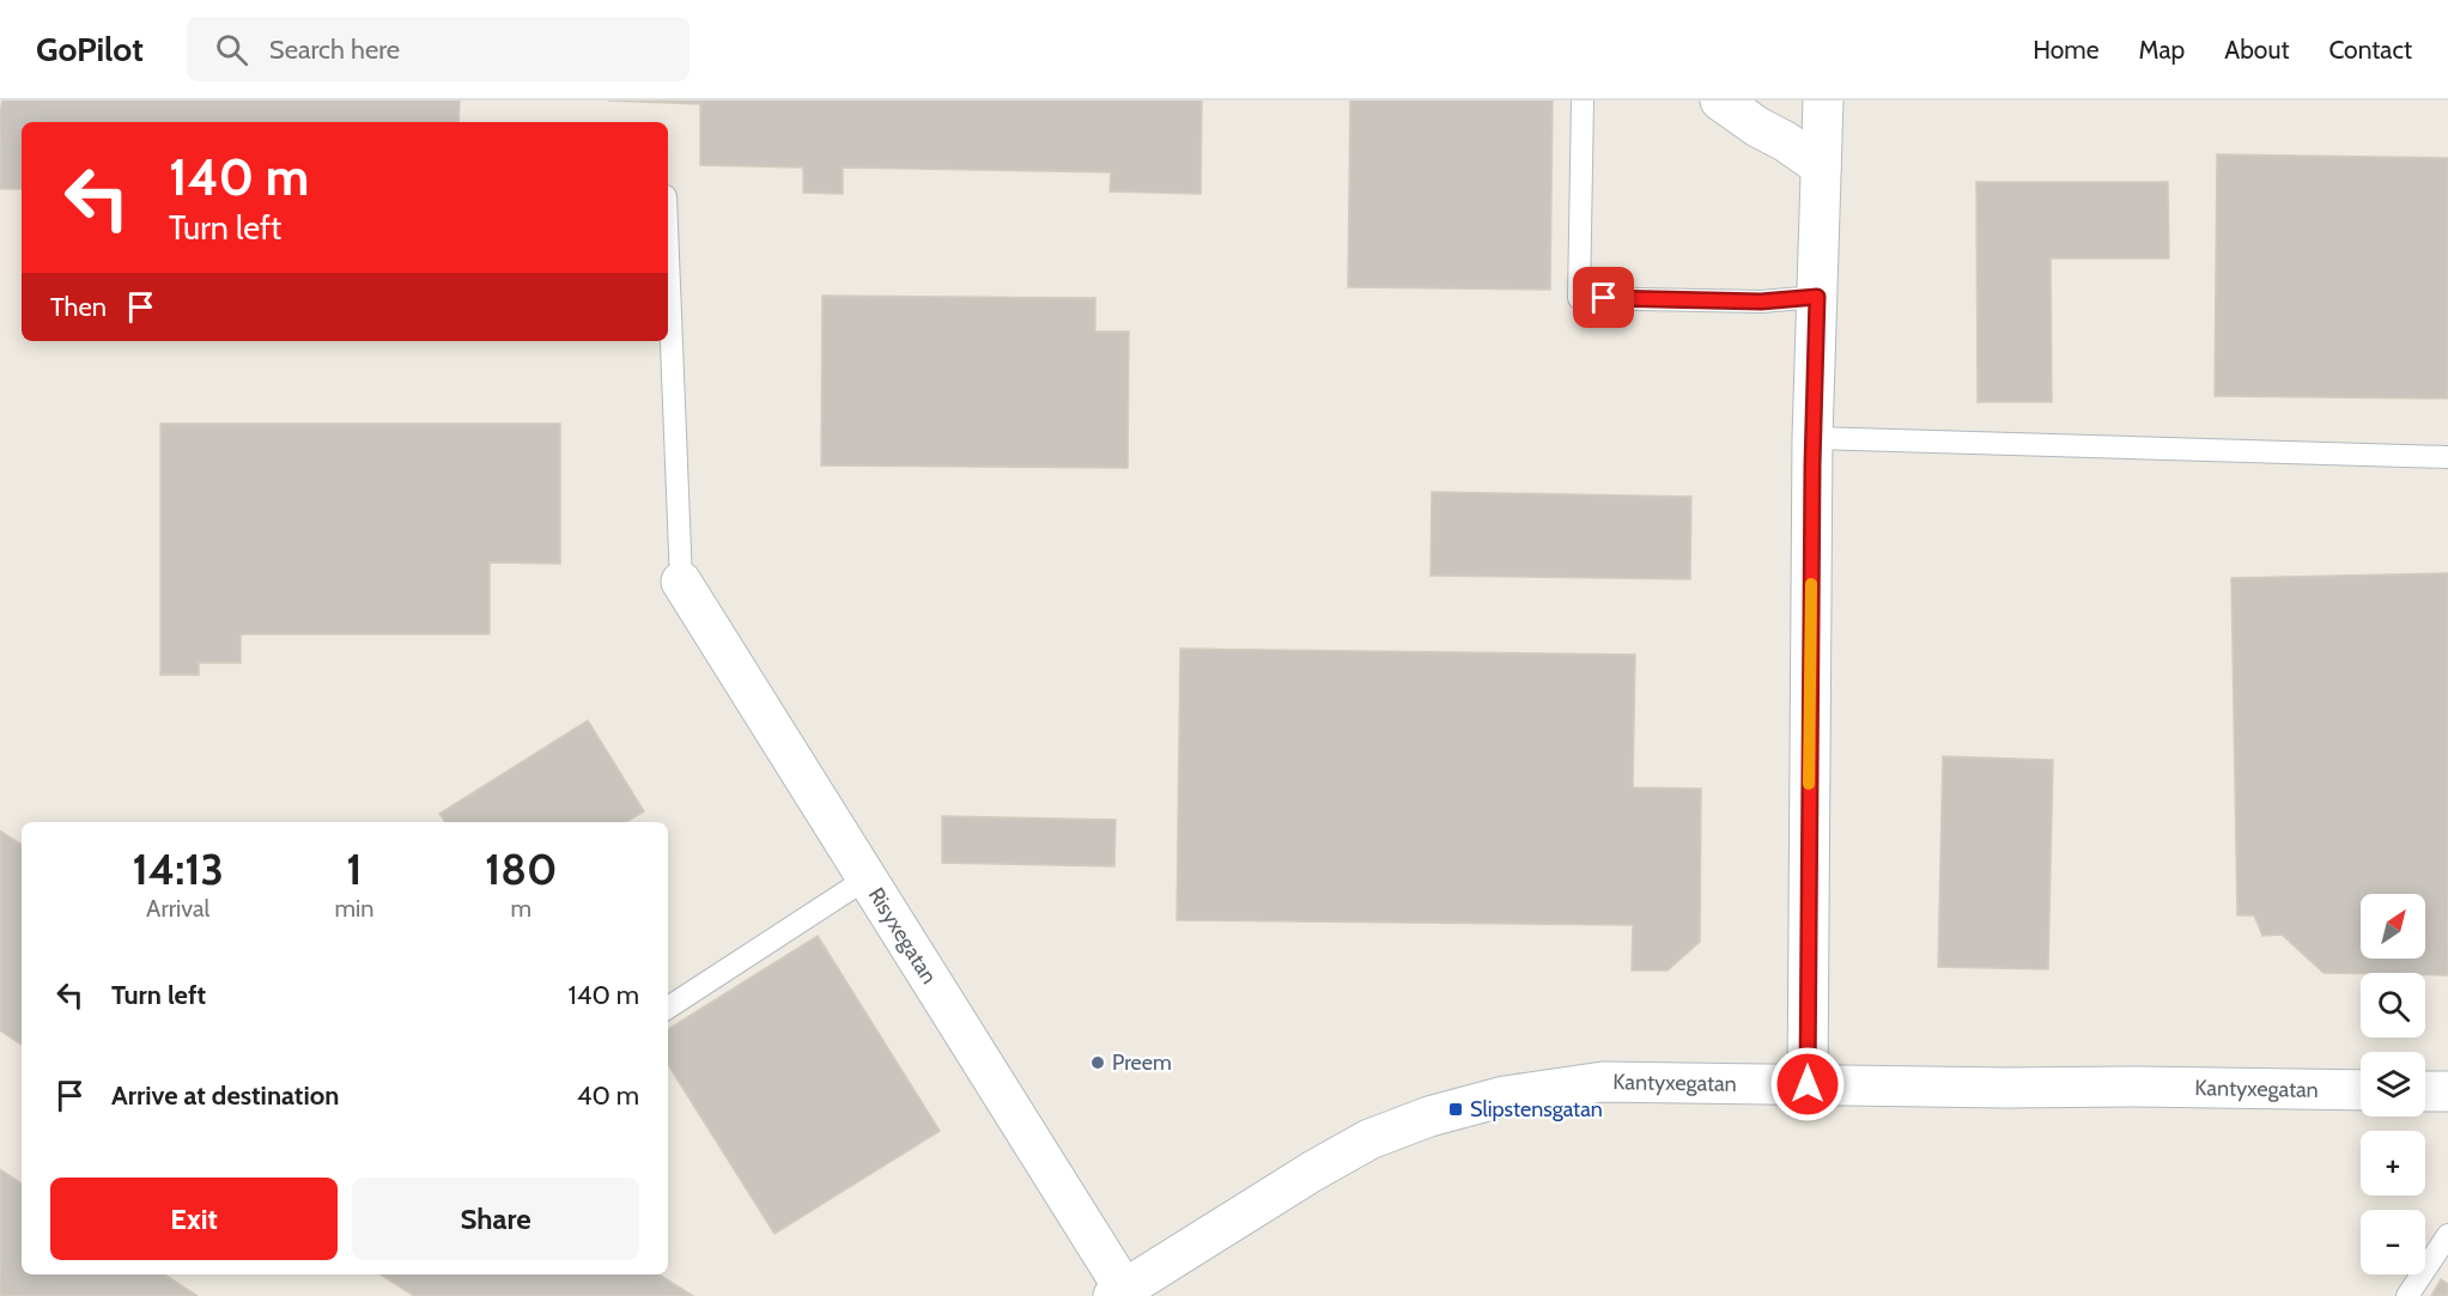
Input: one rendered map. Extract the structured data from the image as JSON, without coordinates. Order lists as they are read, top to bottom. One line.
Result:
{"streets":{"street":["Risyxegatan","Kantyxegatan"]},"crossings":[["Risyxegatan","Kantyxegatan"]],"places":{"other":["Preem"],"transit":["Slipstensgatan"]},"north":"top right","page":{"header":"GoPilot","search":"Search here","nav":["Home","Map","About","Contact"],"turn":["140 m","Turn left"],"then":"Then","eta":["14:13","Arrival","1","min","180","m"],"map_buttons":["+","−"],"list":[{"name":"Turn left","value":"140 m"},{"name":"Arrive at destination","value":"40 m"}],"buttons":["Exit","Share"]}}
